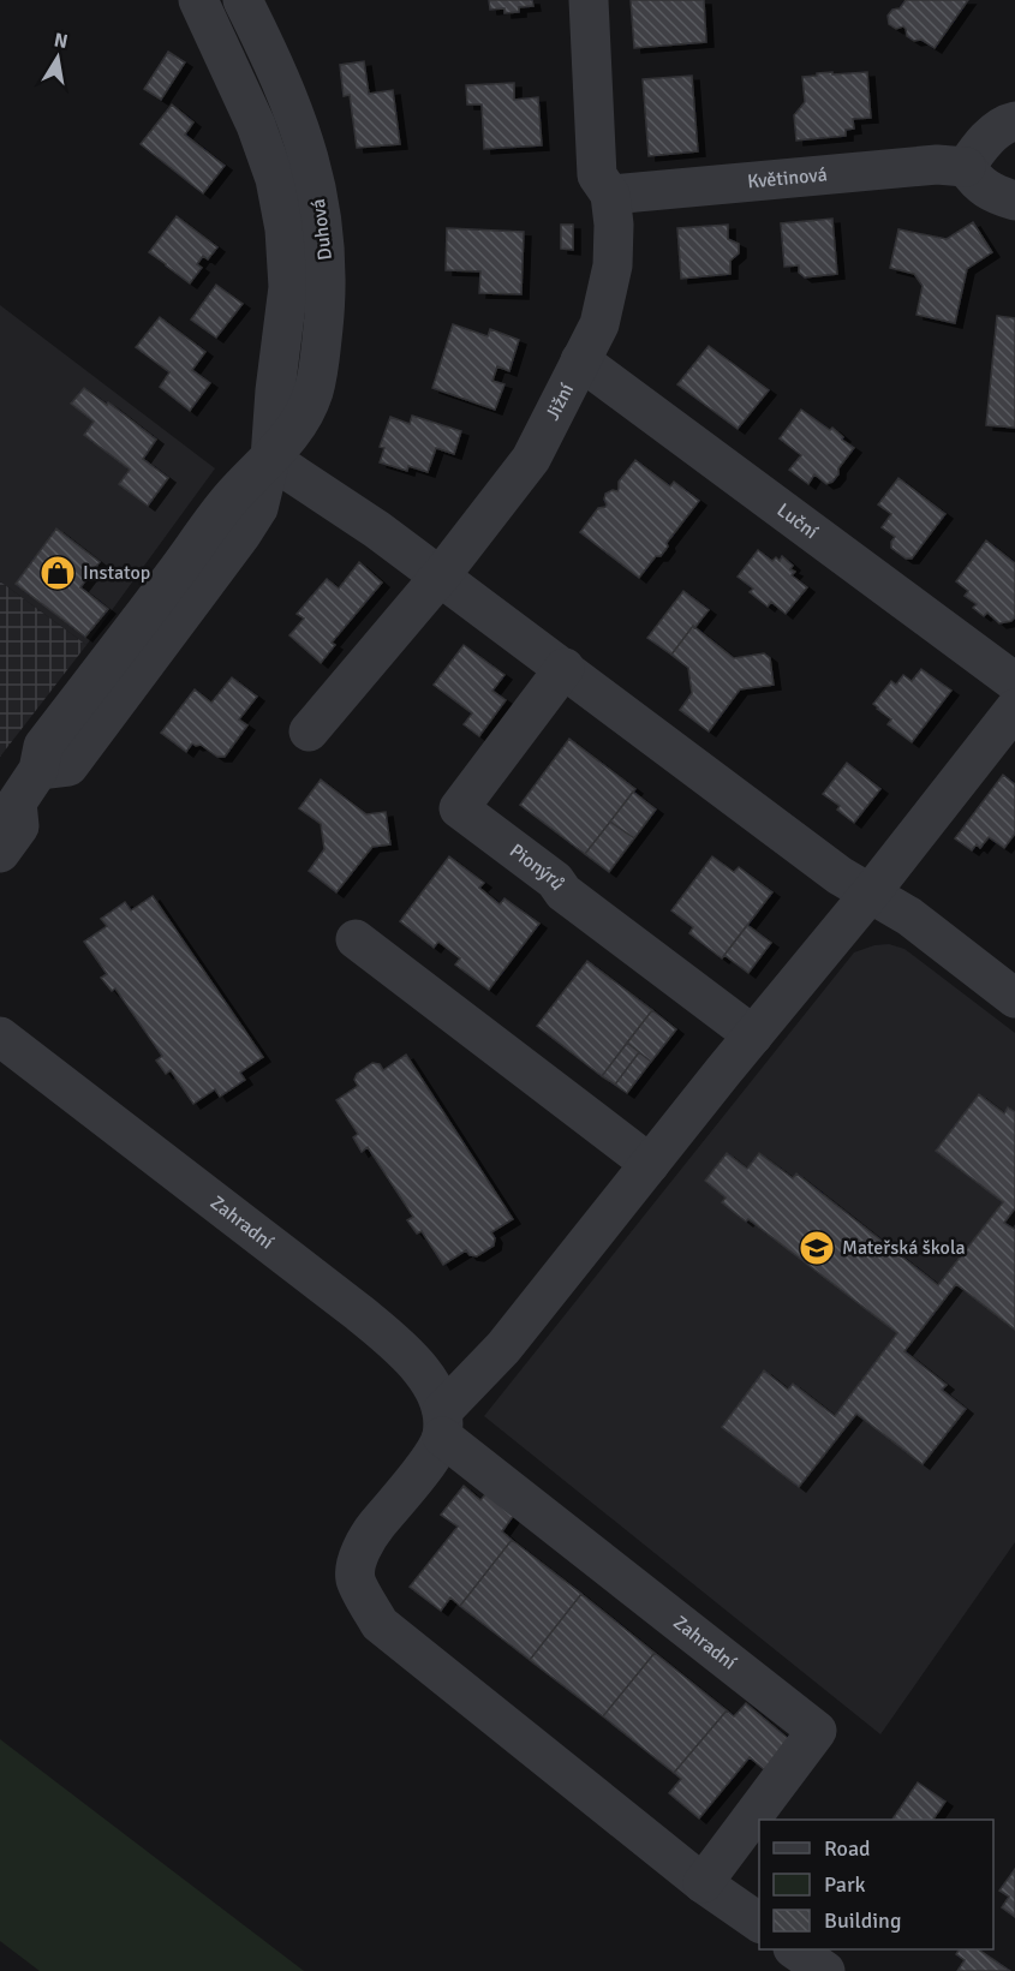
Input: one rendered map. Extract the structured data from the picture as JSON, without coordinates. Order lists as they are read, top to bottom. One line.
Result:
{"streets":{"street":["Květinová","Duhová","Jižní","Luční","Pionýrů","Zahradní"]},"crossings":[["Květinová","Jižní"],["Jižní","Luční"]],"places":{"shop":["Instatop"],"school or university":["Mateřská škola"]},"legend":["Road","Park","Building"],"north":"top"}
